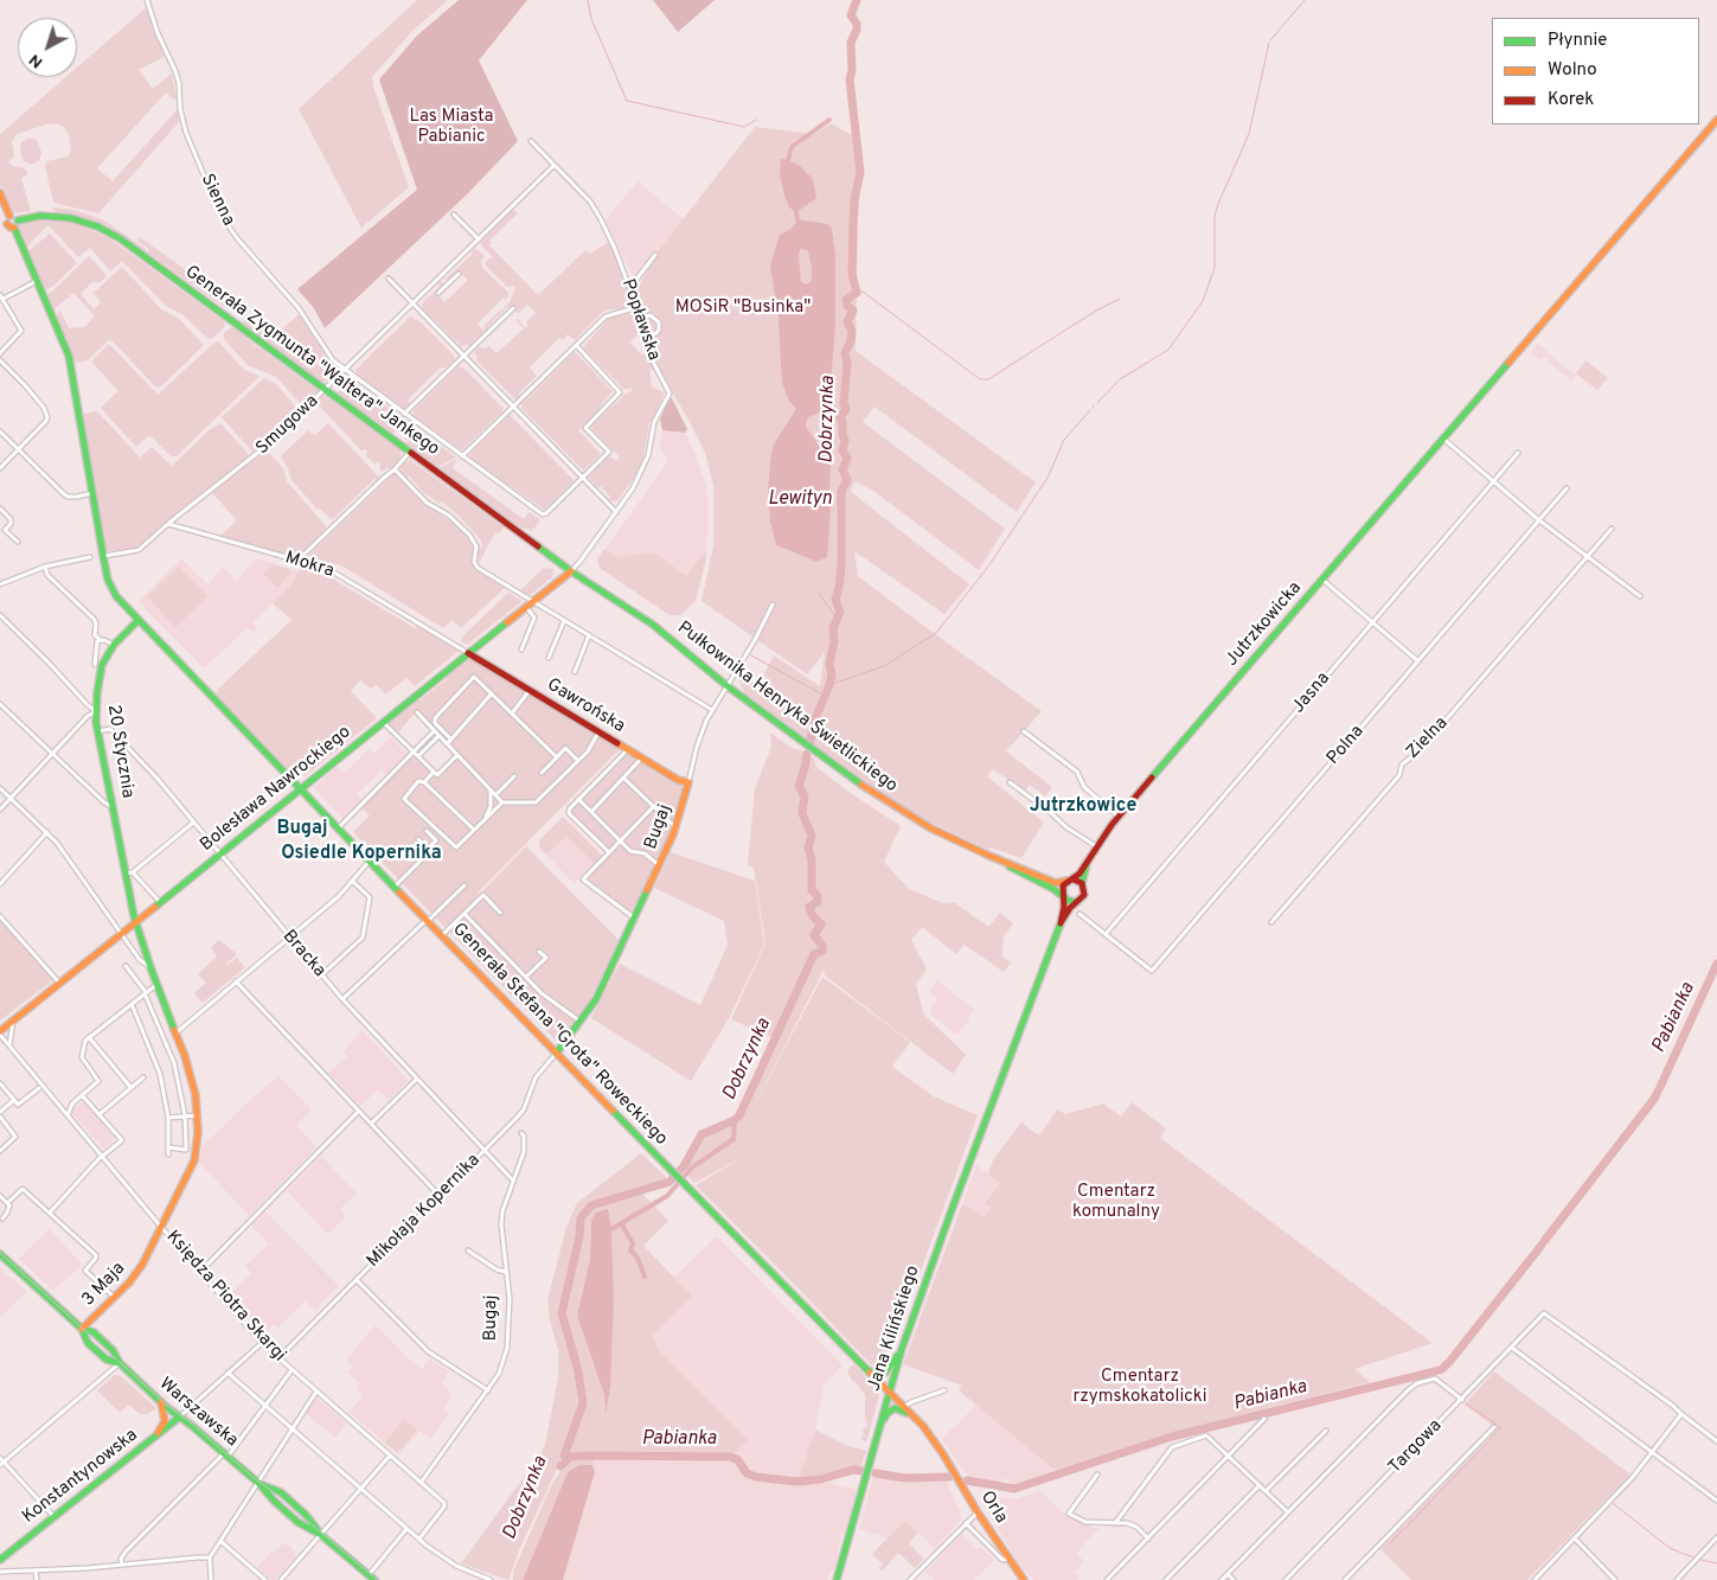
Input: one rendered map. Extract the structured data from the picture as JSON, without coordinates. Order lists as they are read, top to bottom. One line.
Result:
{"streets":{"street":["Sienna","Popławska","Generała Zygmunta \"Waltera\" Jankego","Smugowa","Mokra","Jutrzkowicka","Jasna","Gawrońska","Pułkownika Henryka Świetlickiego","Zielna","Polna","20 Stycznia","Bolesława Nawrockiego","Bugaj","Bracka","Generała Stefana \"Grota\" Roweckiego","Mikołaja Kopernika","3 Maja","Księdza Piotra Skargi","Jana Kilińskiego","Warszawska","Targowa","Konstantynowska","Orla"]},"crossings":[["Sienna","Generała Zygmunta \"Waltera\" Jankego"],["Sienna","Smugowa"],["Popławska","Generała Zygmunta \"Waltera\" Jankego"],["Popławska","Smugowa"],["Popławska","Pułkownika Henryka Świetlickiego"],["Popławska","Bolesława Nawrockiego"],["Generała Zygmunta \"Waltera\" Jankego","Smugowa"],["Generała Zygmunta \"Waltera\" Jankego","Pułkownika Henryka Świetlickiego"],["Generała Zygmunta \"Waltera\" Jankego","Bolesława Nawrockiego"],["Smugowa","Mokra"],["Mokra","Gawrońska"],["Mokra","Bolesława Nawrockiego"],["Jutrzkowicka","Pułkownika Henryka Świetlickiego"],["Jasna","Polna"],["Gawrońska","Bolesława Nawrockiego"],["Gawrońska","Bugaj"],["Pułkownika Henryka Świetlickiego","Bolesława Nawrockiego"],["Pułkownika Henryka Świetlickiego","Bugaj"],["20 Stycznia","Bolesława Nawrockiego"],["20 Stycznia","Bracka"],["20 Stycznia","Generała Stefana \"Grota\" Roweckiego"],["20 Stycznia","3 Maja"],["20 Stycznia","Księdza Piotra Skargi"],["Bolesława Nawrockiego","Bracka"],["Bolesława Nawrockiego","Generała Stefana \"Grota\" Roweckiego"],["Bolesława Nawrockiego","Księdza Piotra Skargi"],["Bugaj","Bracka"],["Bugaj","Generała Stefana \"Grota\" Roweckiego"],["Bugaj","Mikołaja Kopernika"],["Bugaj","Księdza Piotra Skargi"],["Bracka","Mikołaja Kopernika"],["Generała Stefana \"Grota\" Roweckiego","Mikołaja Kopernika"],["Generała Stefana \"Grota\" Roweckiego","Jana Kilińskiego"],["Generała Stefana \"Grota\" Roweckiego","Orla"],["Mikołaja Kopernika","Księdza Piotra Skargi"],["3 Maja","Księdza Piotra Skargi"],["3 Maja","Warszawska"],["Warszawska","Konstantynowska"]],"districts":["Jutrzkowice","Bugaj","Osiedle Kopernika"],"water":["Dobrzynka","Lewityn","Pabianka"],"parks":["Las Miasta Pabianic","MOSiR \"Businka\"","Cmentarz komunalny","Cmentarz rzymskokatolicki"],"legend":["Płynnie","Wolno","Korek"],"north":"bottom left"}
